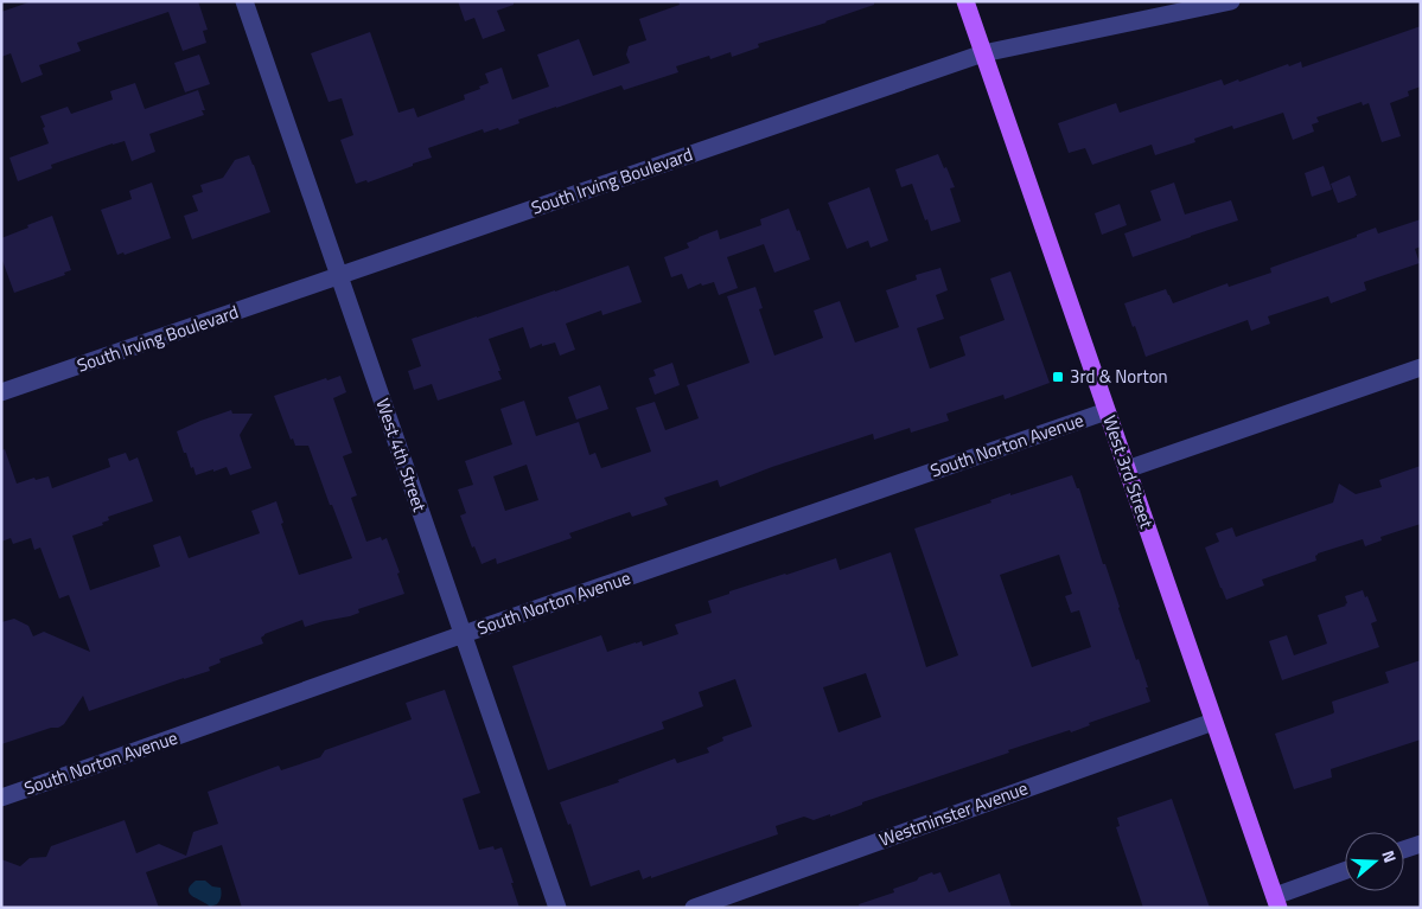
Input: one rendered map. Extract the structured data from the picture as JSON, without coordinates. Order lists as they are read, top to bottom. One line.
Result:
{"streets":{"main road":["West 3rd Street"],"street":["South Irving Boulevard","South Norton Avenue","West 4th Street","Westminster Avenue"]},"crossings":[["South Irving Boulevard","West 4th Street"],["South Irving Boulevard","West 3rd Street"],["South Norton Avenue","West 4th Street"],["South Norton Avenue","West 3rd Street"],["West 3rd Street","Westminster Avenue"]],"places":{"transit":["3rd & Norton"]},"north":"right"}
